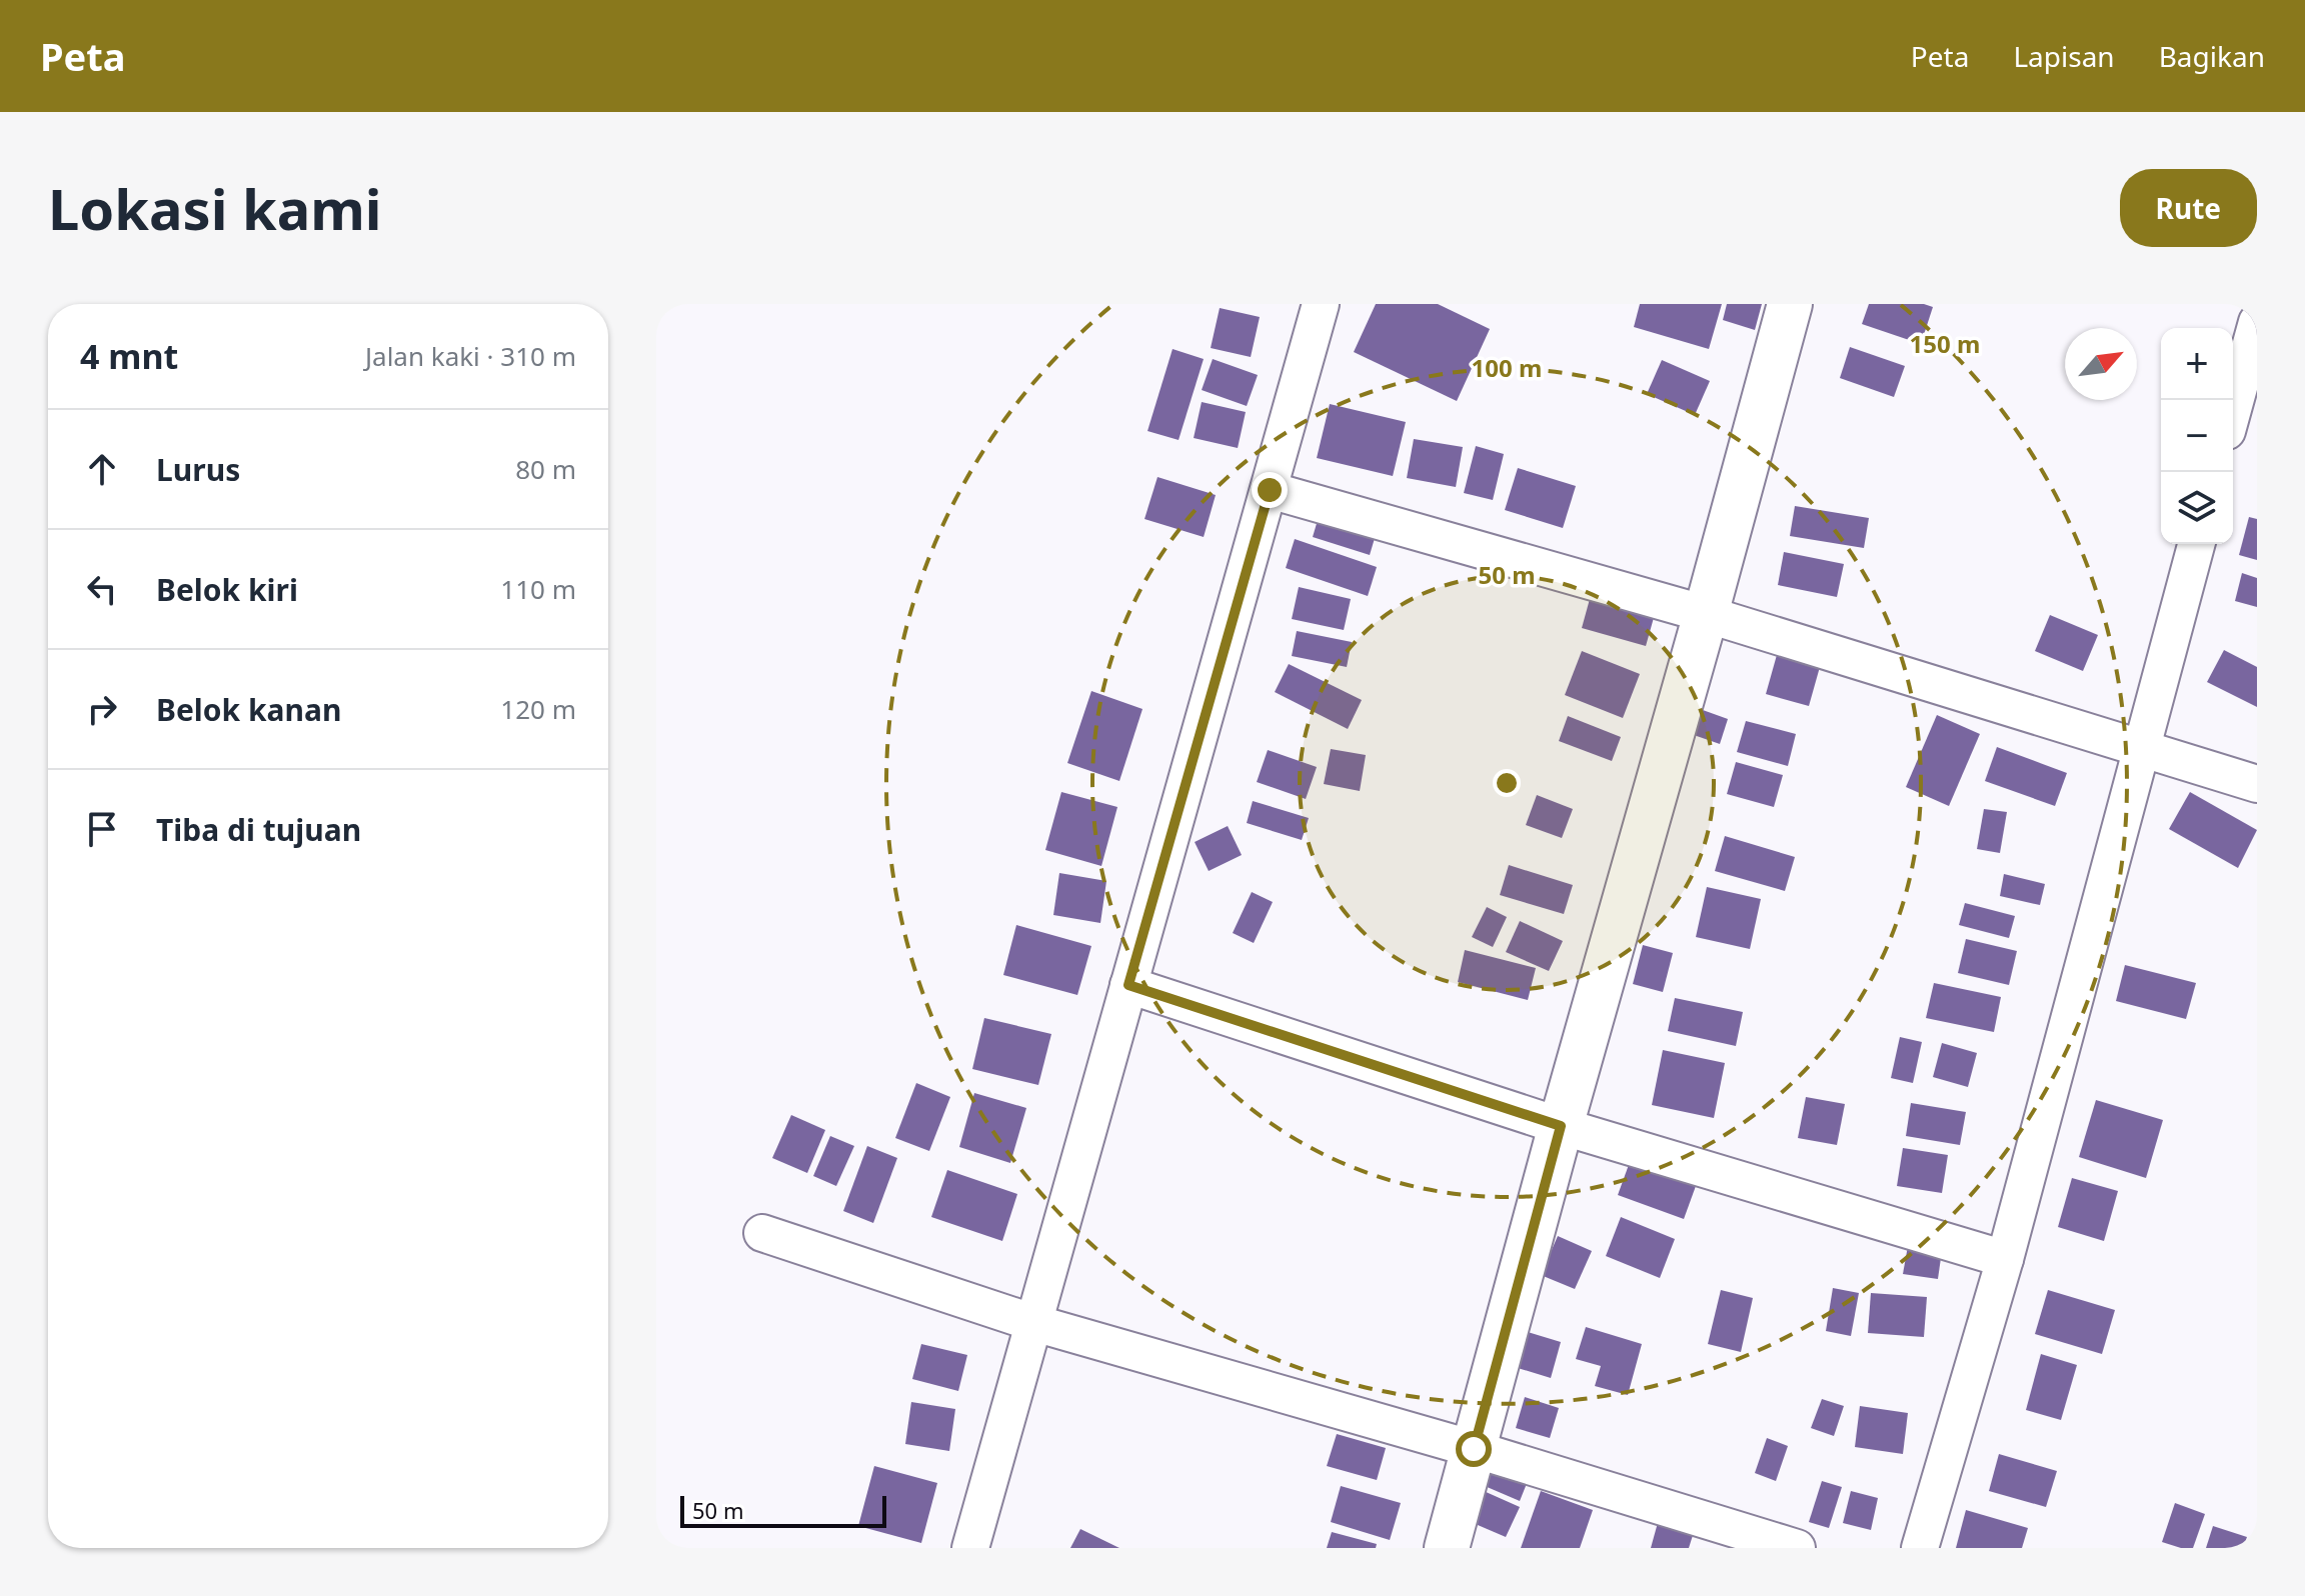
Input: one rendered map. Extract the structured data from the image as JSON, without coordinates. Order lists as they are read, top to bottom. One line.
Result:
{"scale_bar":"50 m","north":"top right","page":{"header":"Peta","nav":["Peta","Lapisan","Bagikan"],"buttons":"Rute","title":"Lokasi kami","heading":["4 mnt","Jalan kaki · 310 m"],"map_buttons":["+","−"],"list":[["Lurus","80 m"],["Belok kiri","110 m"],["Belok kanan","120 m"],"Tiba di tujuan"],"scale":"50 m"},"rings":["150 m","100 m","50 m"]}
